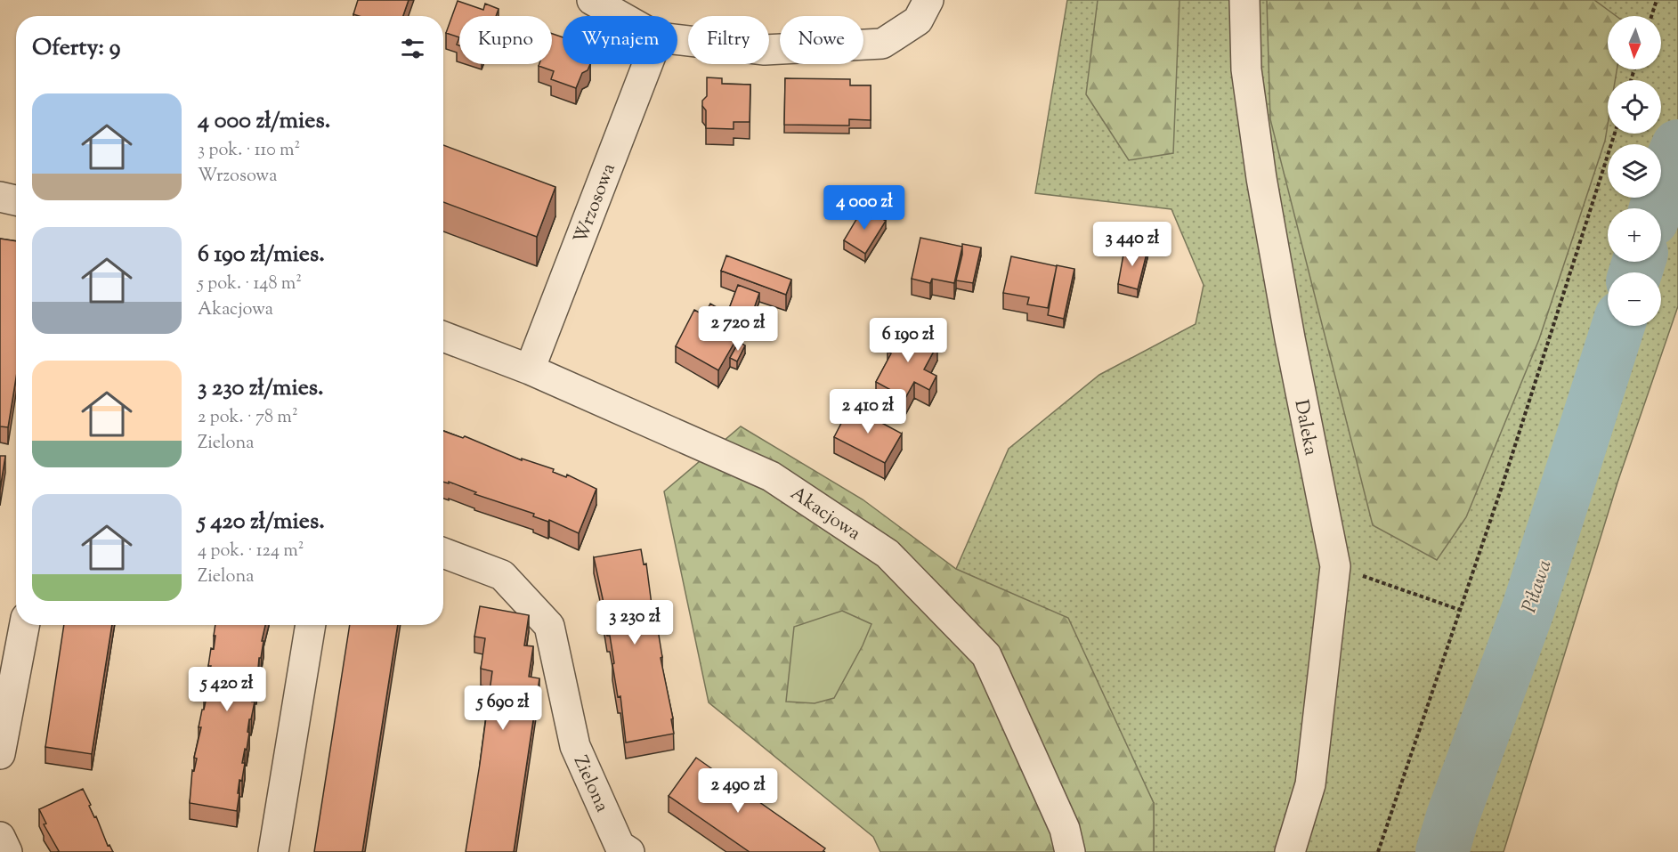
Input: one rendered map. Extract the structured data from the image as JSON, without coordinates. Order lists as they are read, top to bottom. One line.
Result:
{"streets":{"street":["Wrzosowa","Daleka","Akacjowa","Zielona"]},"crossings":[["Wrzosowa","Akacjowa"]],"water":["Piława"],"north":"bottom","page":{"map_buttons":["+","−"],"chip":["Kupno","Wynajem","Filtry","Nowe"],"heading":"Oferty: 9","list":[{"name":"4 000 zł/mies.","note":"3 pok. · 110 m² · Wrzosowa"},{"name":"6 190 zł/mies.","note":"5 pok. · 148 m² · Akacjowa"},{"name":"3 230 zł/mies.","note":"2 pok. · 78 m² · Zielona"},{"name":"5 420 zł/mies.","note":"4 pok. · 124 m² · Zielona"}],"price":["4 000 zł","3 440 zł","2 720 zł","6 190 zł","2 410 zł","3 230 zł","5 420 zł","5 690 zł","2 490 zł"]}}
